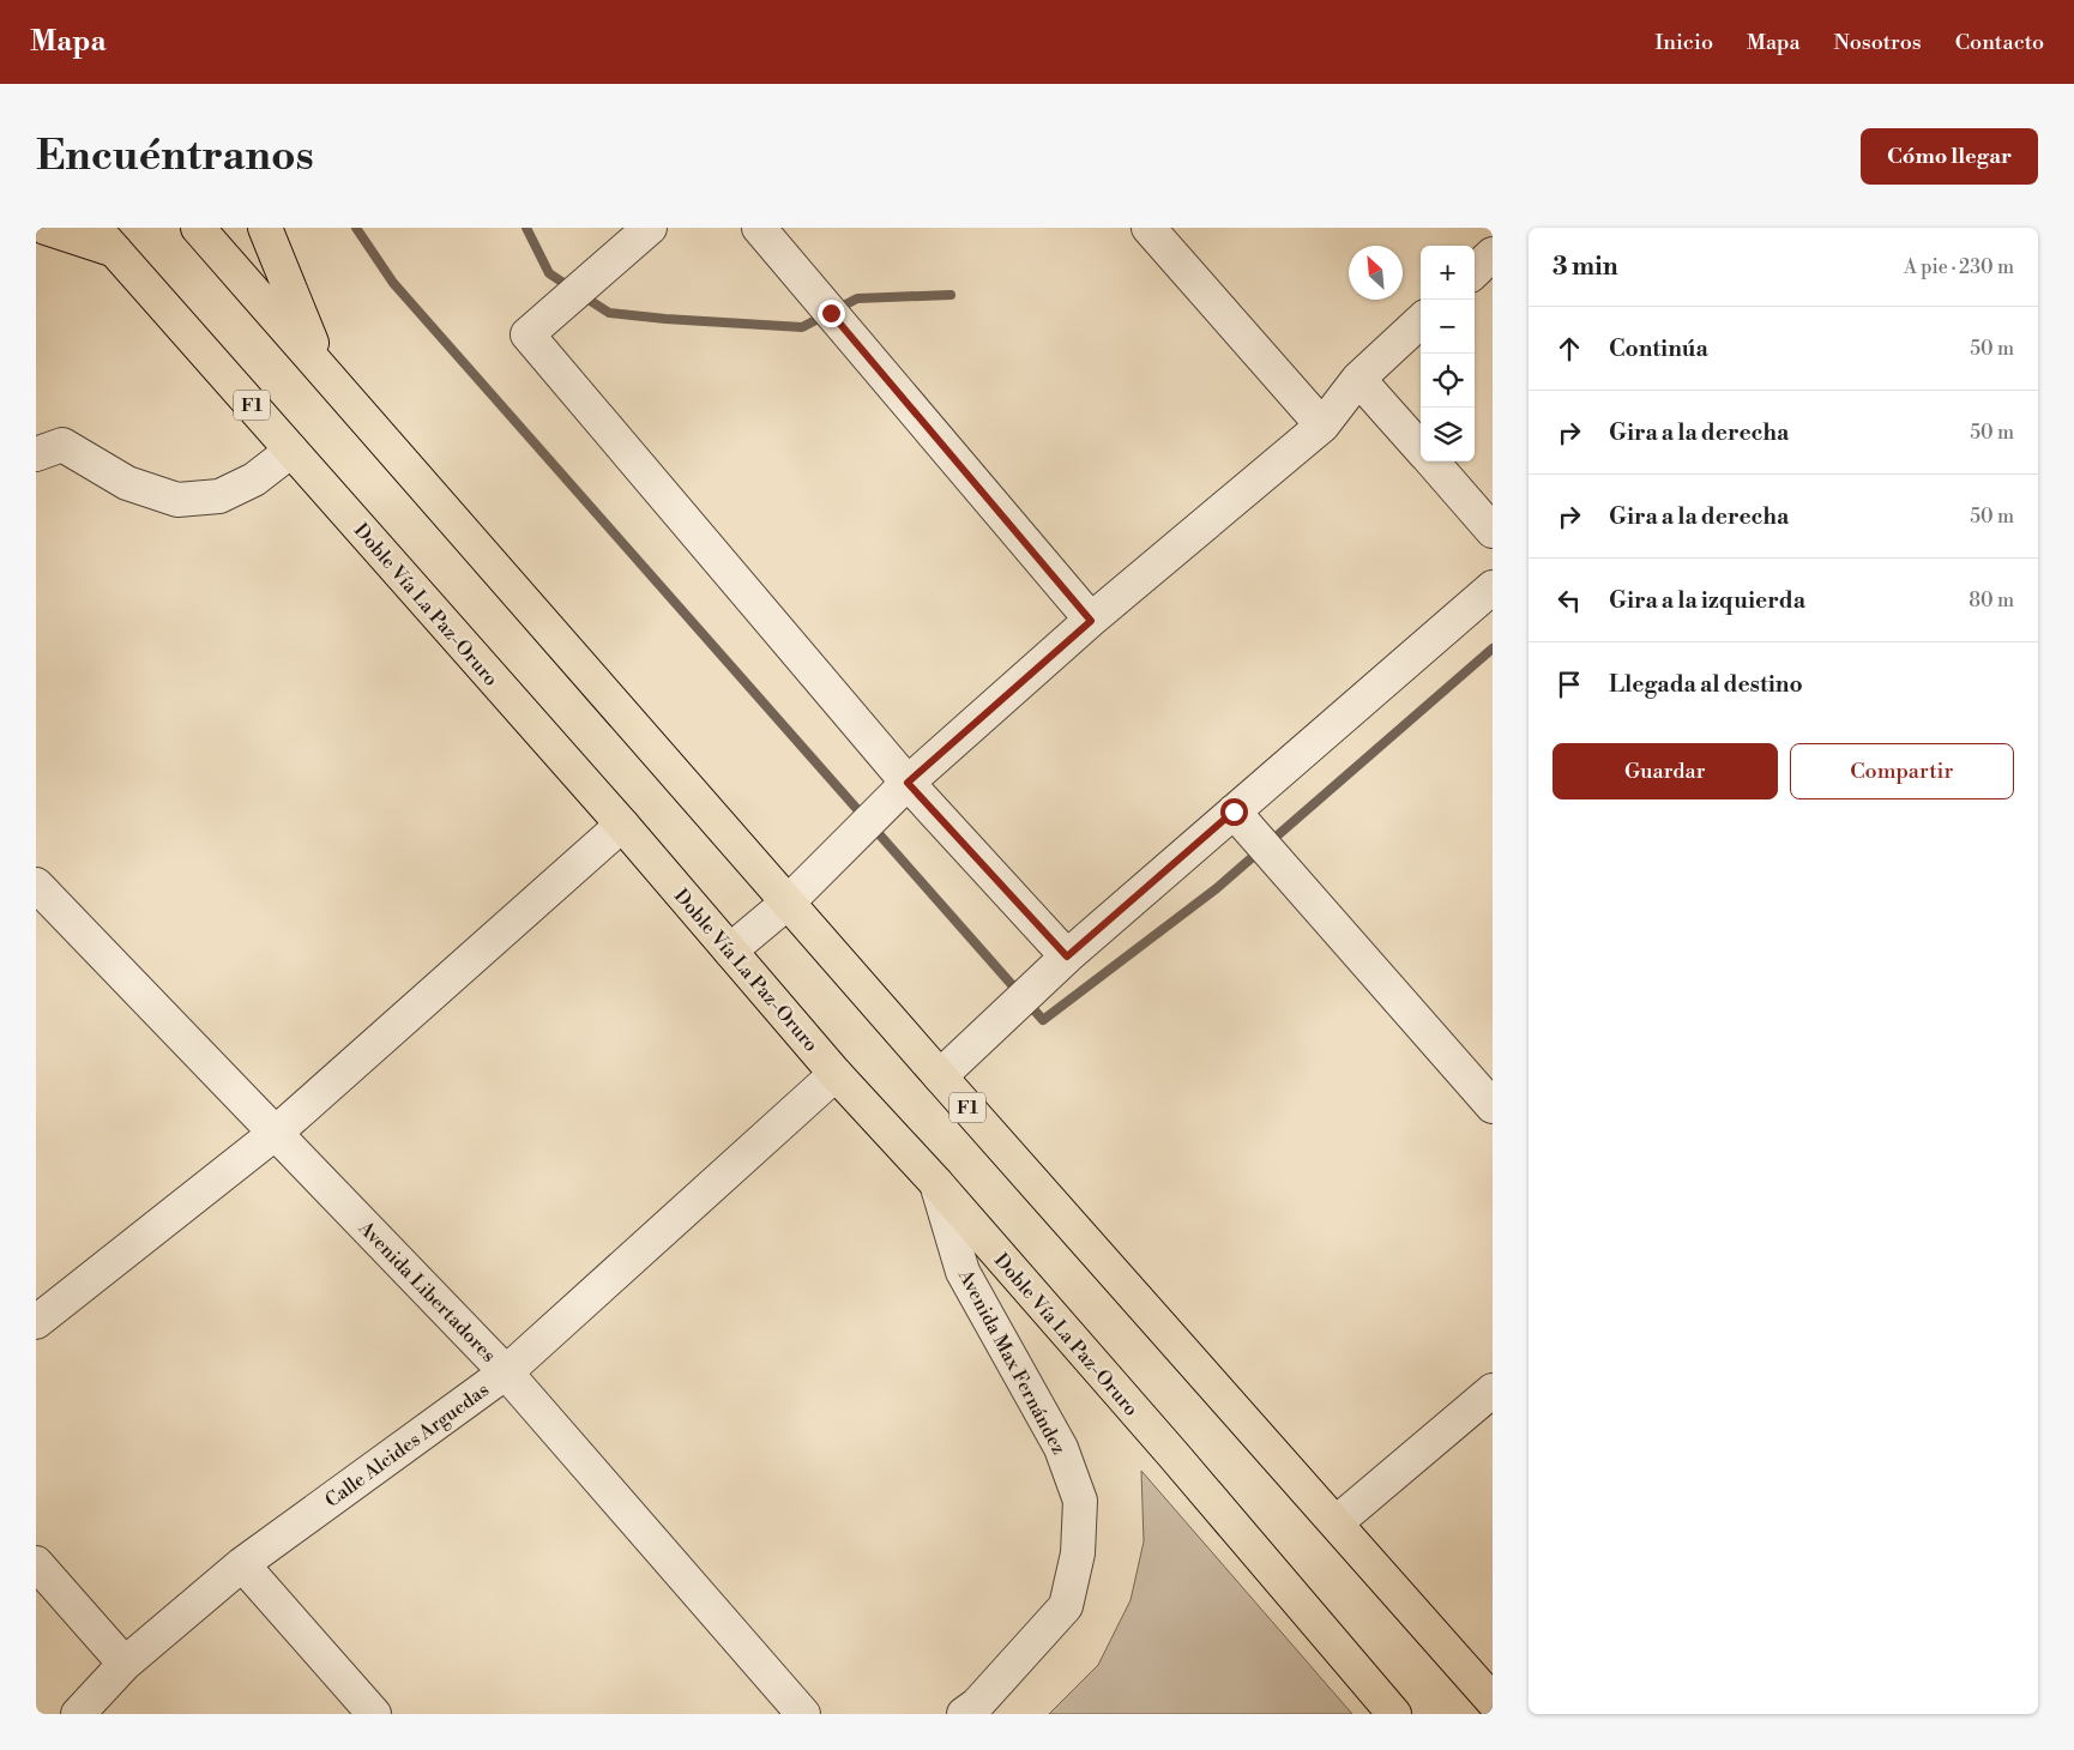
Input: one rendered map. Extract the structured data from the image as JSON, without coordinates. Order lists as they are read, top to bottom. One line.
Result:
{"streets":{"highway":["F1","Doble Vía La Paz-Oruro"],"street":["Avenida Libertadores","Avenida Max Fernández","Calle Alcides Arguedas"]},"crossings":[["Doble Vía La Paz-Oruro","Avenida Max Fernández"],["Doble Vía La Paz-Oruro","Calle Alcides Arguedas"],["Avenida Libertadores","Calle Alcides Arguedas"]],"north":"top left","page":{"header":"Mapa","nav":["Inicio","Mapa","Nosotros","Contacto"],"buttons":["Cómo llegar",["Guardar","Compartir"]],"title":"Encuéntranos","heading":["3 min","A pie · 230 m"],"map_buttons":["+","−"],"list":[["Continúa","50 m"],["Gira a la derecha","50 m"],["Gira a la derecha","50 m"],["Gira a la izquierda","80 m"],"Llegada al destino"]}}
